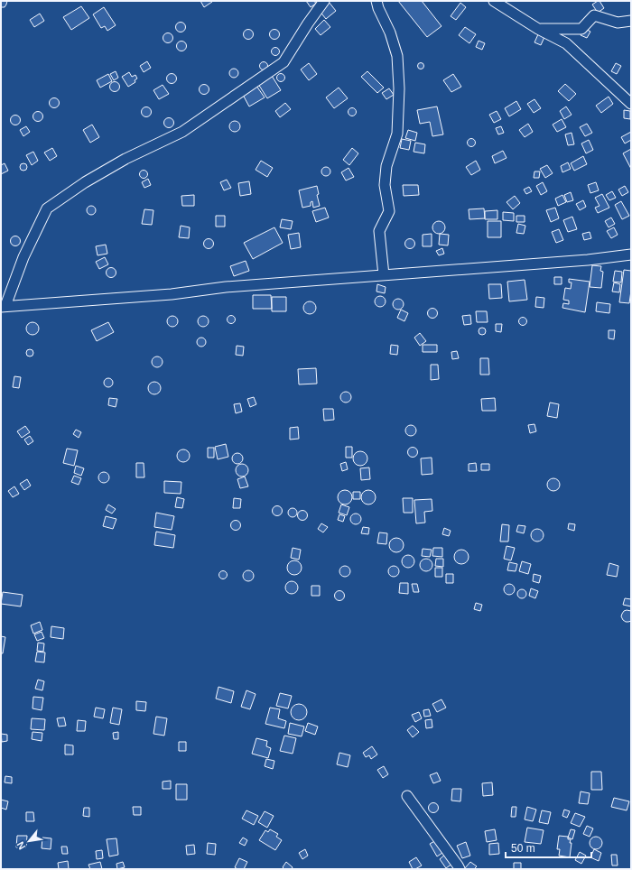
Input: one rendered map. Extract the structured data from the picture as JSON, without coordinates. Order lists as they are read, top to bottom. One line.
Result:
{"scale_bar":"50 m","north":"bottom left"}
